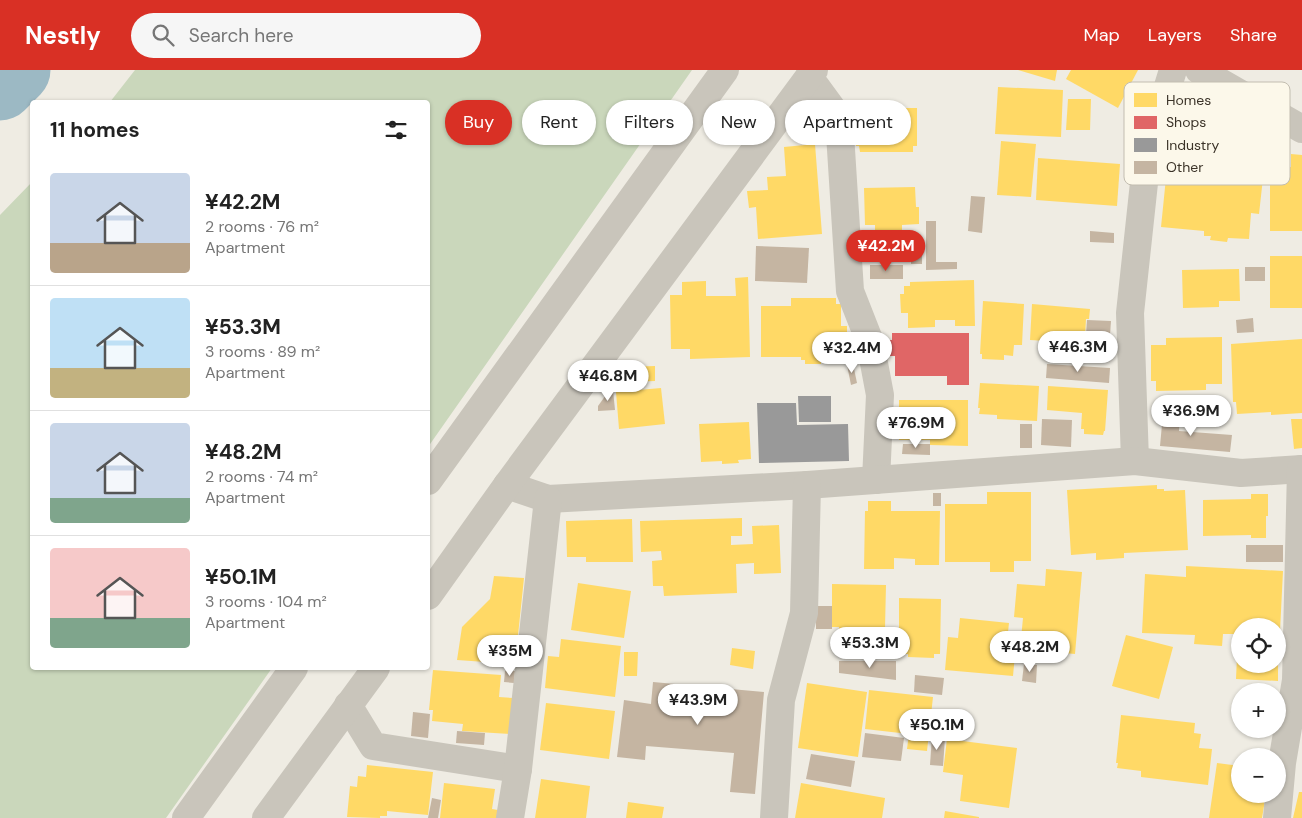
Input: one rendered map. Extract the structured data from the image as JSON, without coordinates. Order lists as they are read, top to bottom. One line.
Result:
{"legend":["Homes","Shops","Industry","Other"],"page":{"header":"Nestly","search":"Search here","nav":["Map","Layers","Share"],"chip":["Buy","Rent","Filters","New","Apartment"],"heading":"11 homes","list":[{"name":"¥42.2M","note":"2 rooms · 76 m² · Apartment"},{"name":"¥53.3M","note":"3 rooms · 89 m² · Apartment"},{"name":"¥48.2M","note":"2 rooms · 74 m² · Apartment"},{"name":"¥50.1M","note":"3 rooms · 104 m² · Apartment"}],"price":["¥42.2M","¥46.3M","¥32.4M","¥46.8M","¥36.9M","¥76.9M","¥53.3M","¥48.2M","¥35M","¥43.9M","¥50.1M"],"map_buttons":["+","−"]}}
